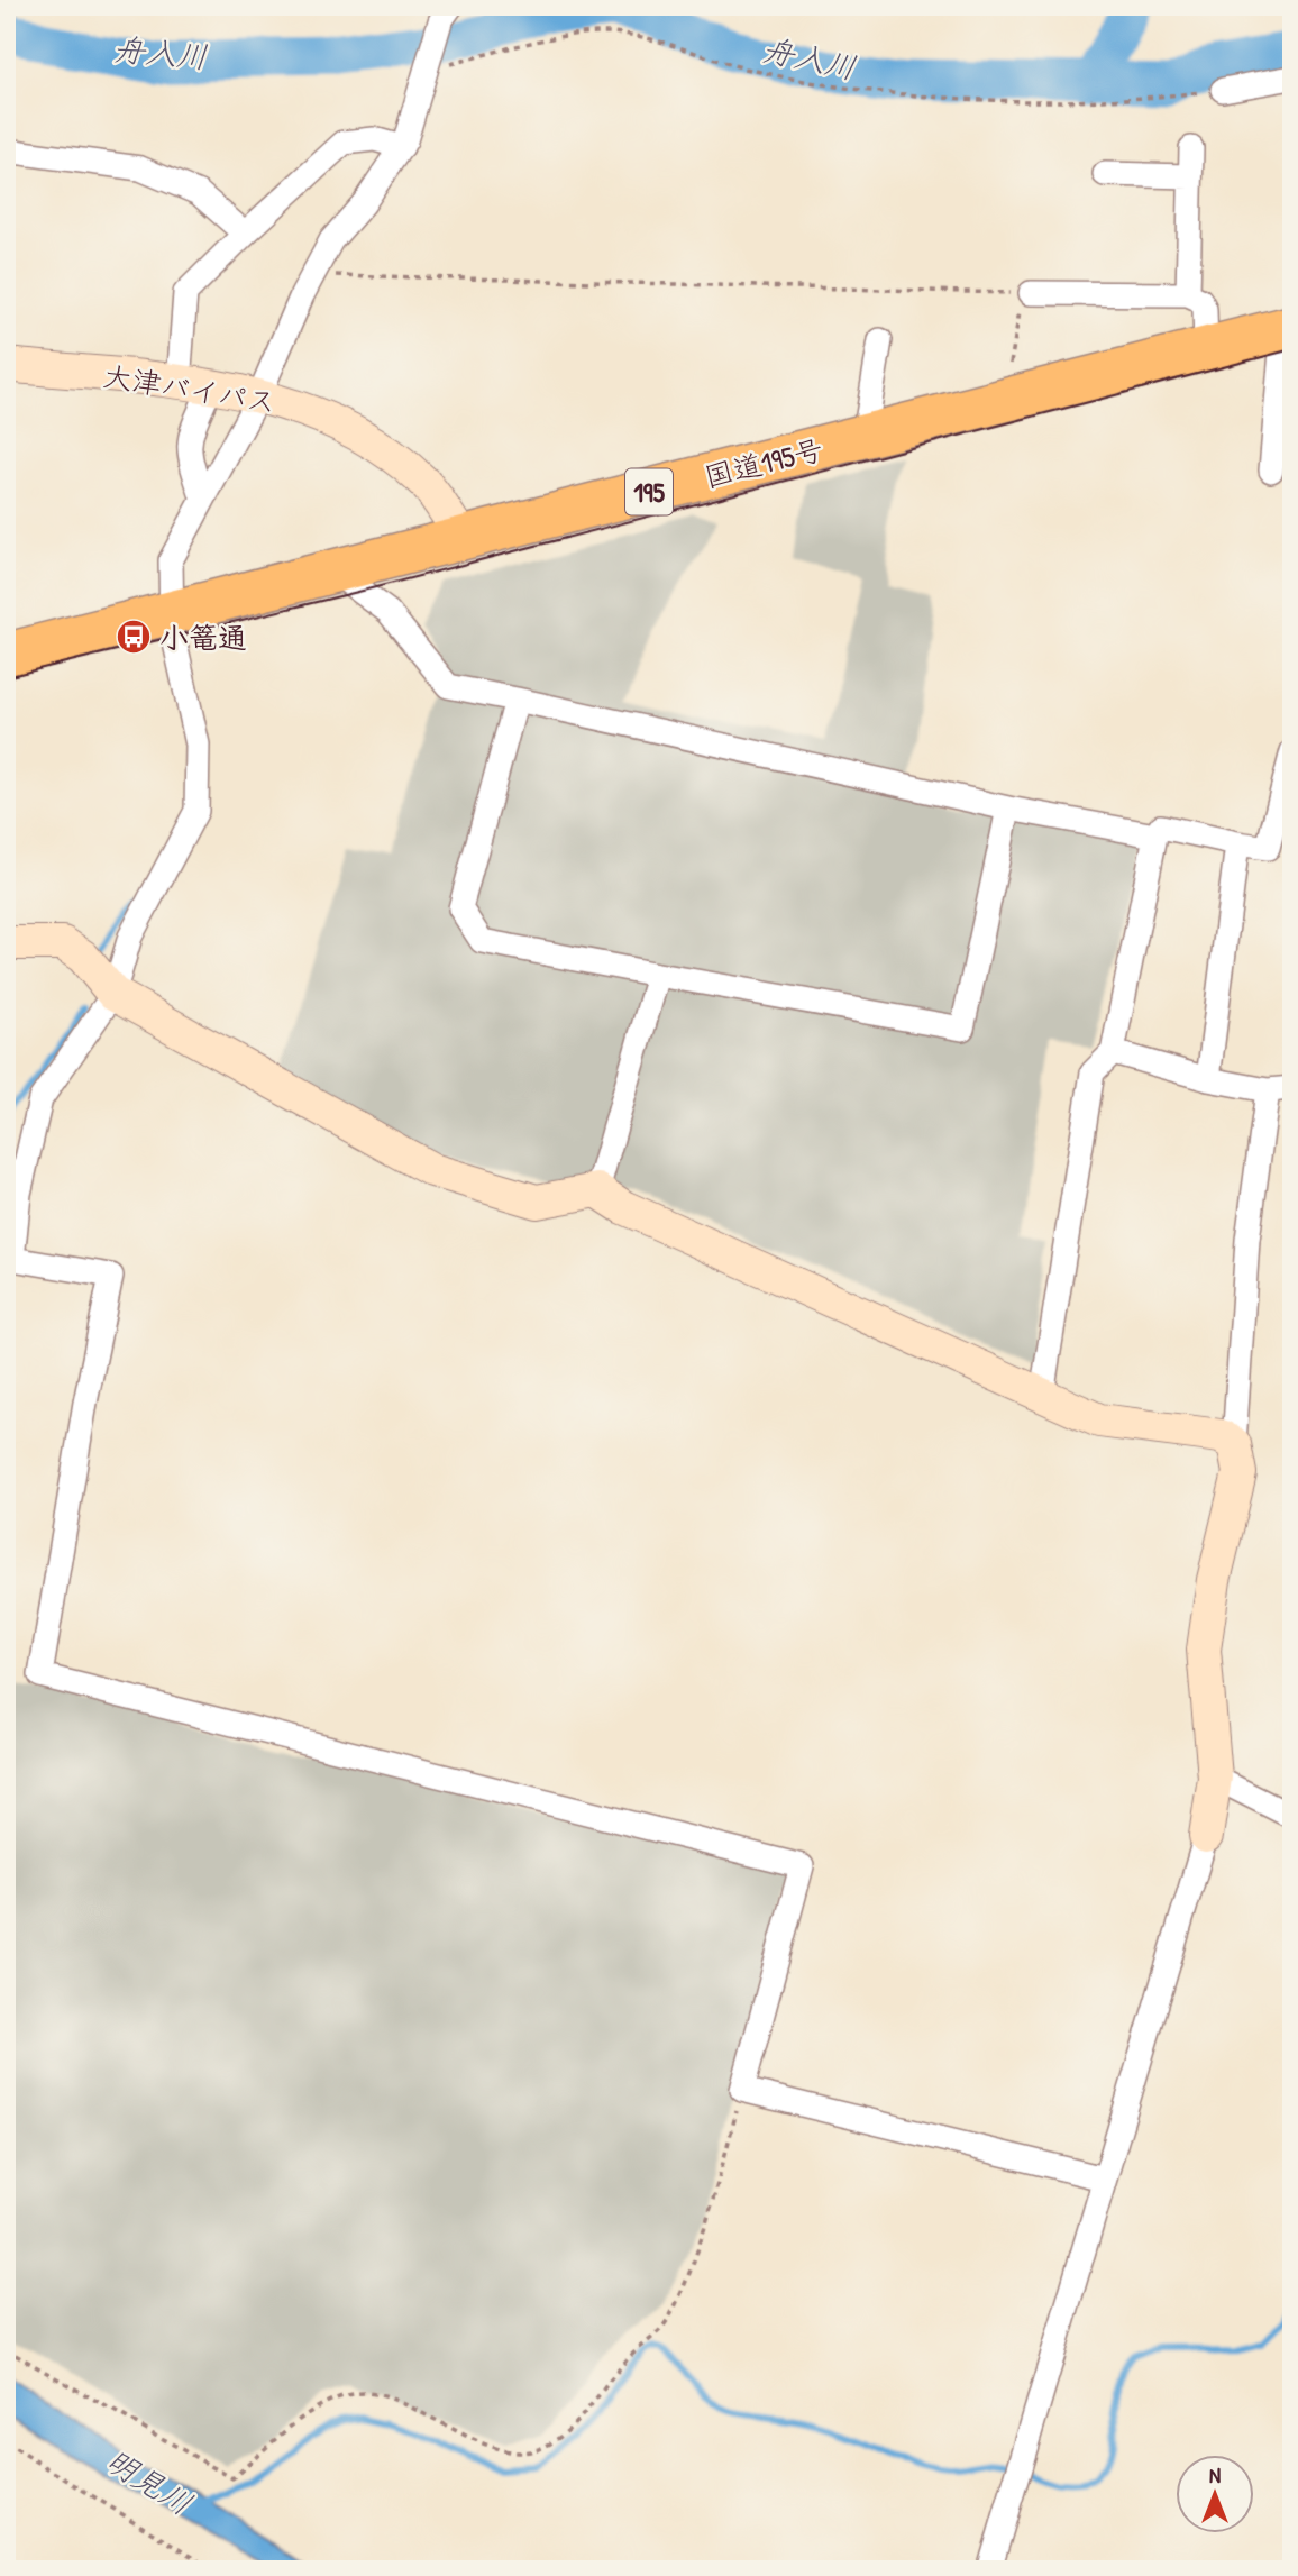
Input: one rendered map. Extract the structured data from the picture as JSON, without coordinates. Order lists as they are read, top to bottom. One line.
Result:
{"streets":{"highway":["国道195号","195"],"street":["大津バイパス"]},"crossings":[["大津バイパス","国道195号"]],"water":["舟入川","明見川"],"places":{"bus stop":["小篭通"]},"north":"top"}
